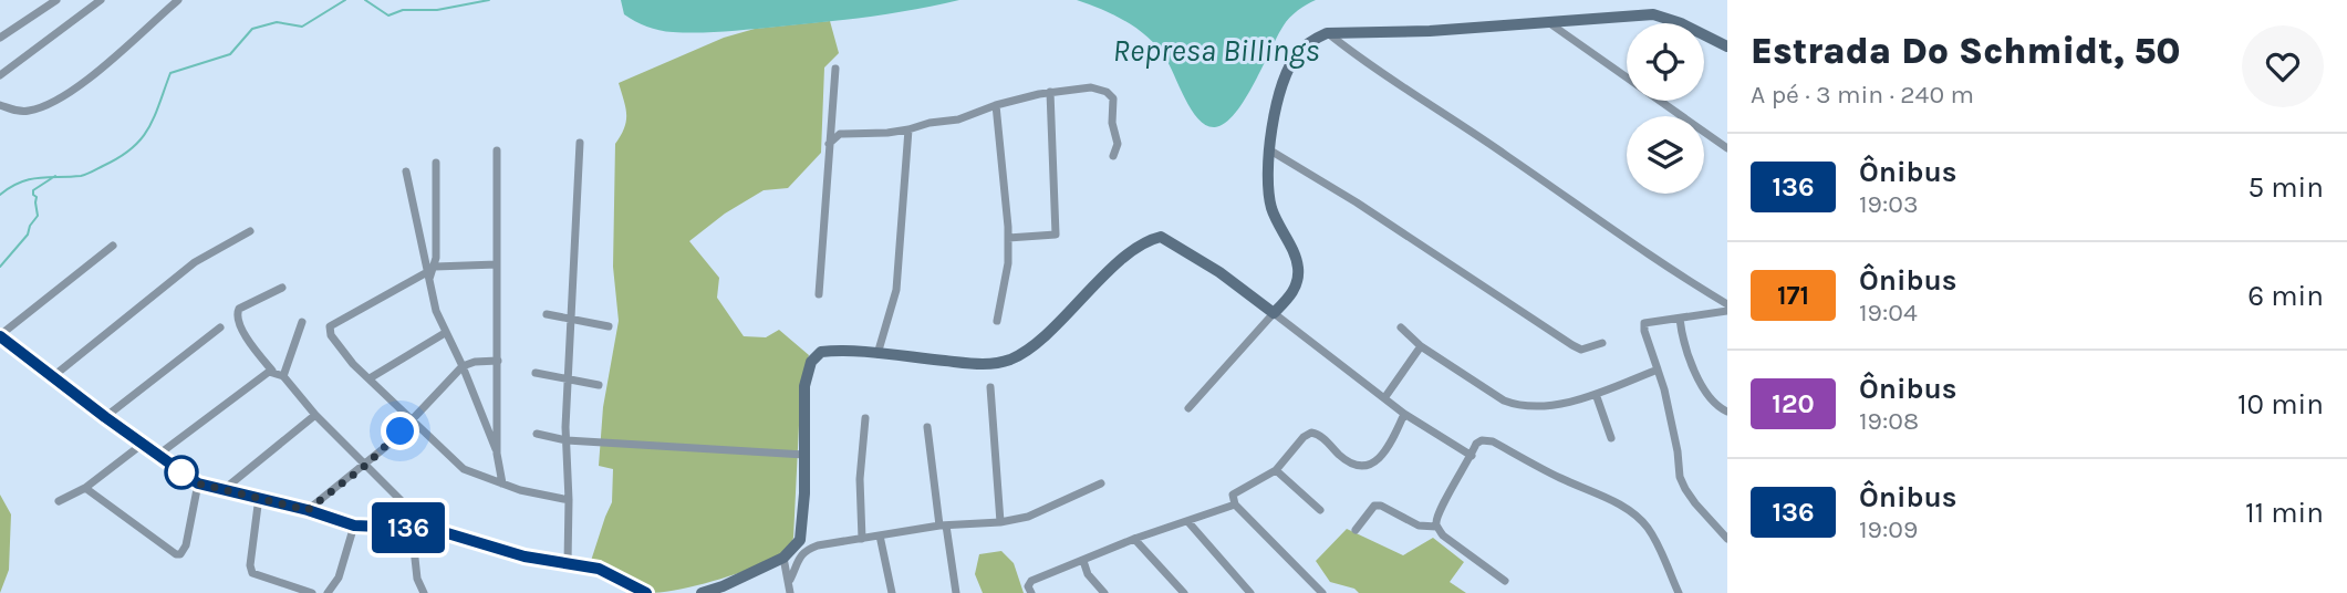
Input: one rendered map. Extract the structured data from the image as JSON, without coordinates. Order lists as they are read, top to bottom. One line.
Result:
{"water":["Represa Billings"],"lines":["bus line 136"],"page":{"on_map":"136","heading":["Estrada Do Schmidt, 50","A pé · 3 min · 240 m"],"list":[{"mark":"136","name":"Ônibus","note":"19:03","value":"5 min"},{"mark":"171","name":"Ônibus","note":"19:04","value":"6 min"},{"mark":"120","name":"Ônibus","note":"19:08","value":"10 min"},{"mark":"136","name":"Ônibus","note":"19:09","value":"11 min"}]}}
